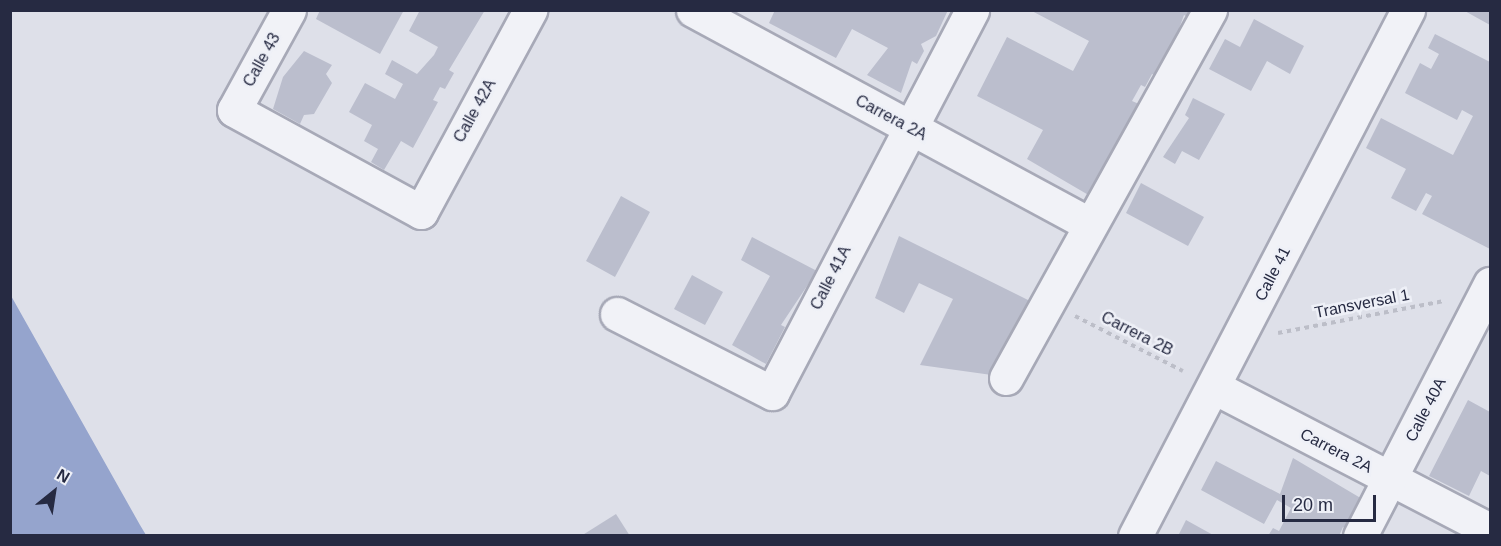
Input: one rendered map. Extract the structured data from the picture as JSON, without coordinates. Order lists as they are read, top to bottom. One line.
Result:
{"streets":{"street":["Calle 43","Calle 42A","Carrera 2A","Calle 41","Calle 41A","Calle 40A"],"path":["Transversal 1","Carrera 2B"]},"crossings":[["Calle 43","Calle 42A"],["Carrera 2A","Calle 41"],["Carrera 2A","Calle 41A"],["Carrera 2A","Carrera 2B"],["Carrera 2A","Calle 40A"],["Calle 41","Transversal 1"],["Calle 41","Carrera 2B"],["Transversal 1","Calle 40A"]],"scale_bar":"20 m","north":"top right"}
